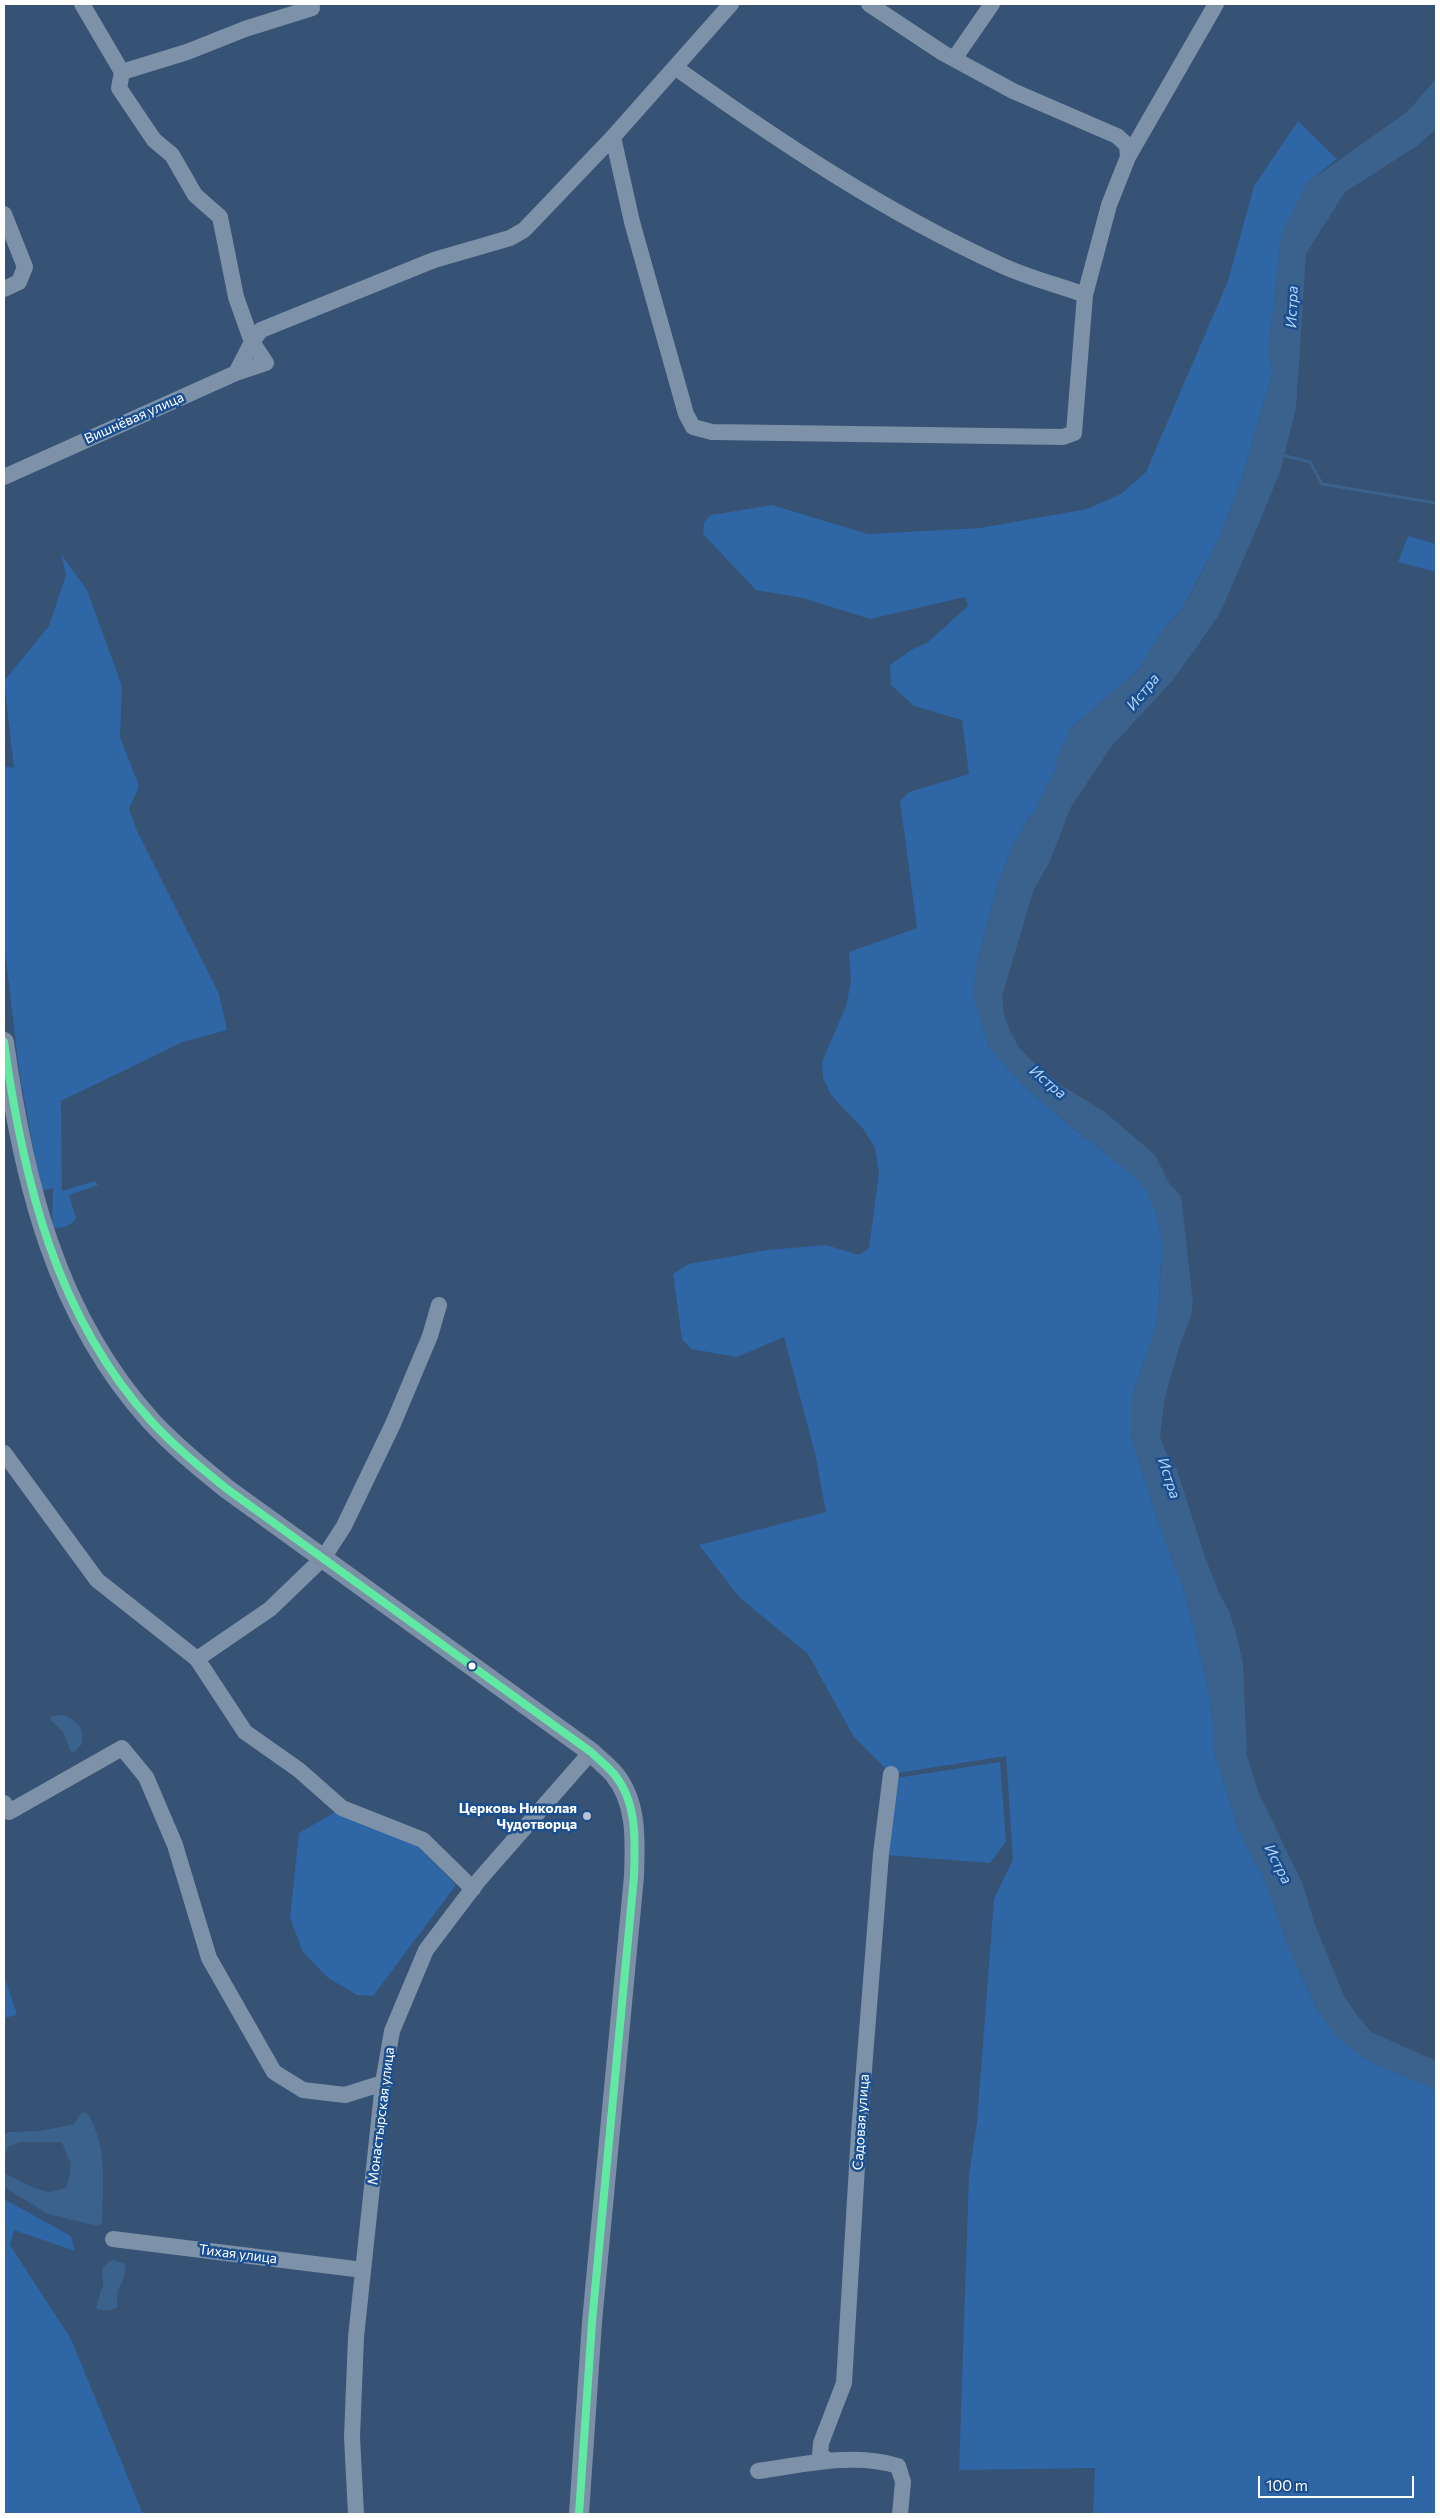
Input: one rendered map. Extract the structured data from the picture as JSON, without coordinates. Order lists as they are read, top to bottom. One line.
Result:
{"streets":{"street":["Вишнёвая улица","Монастырская улица","Садовая улица","Тихая улица"]},"crossings":[["Монастырская улица","Тихая улица"]],"water":["Истра"],"places":["Церковь Николая Чудотворца"],"scale_bar":"100 m"}
